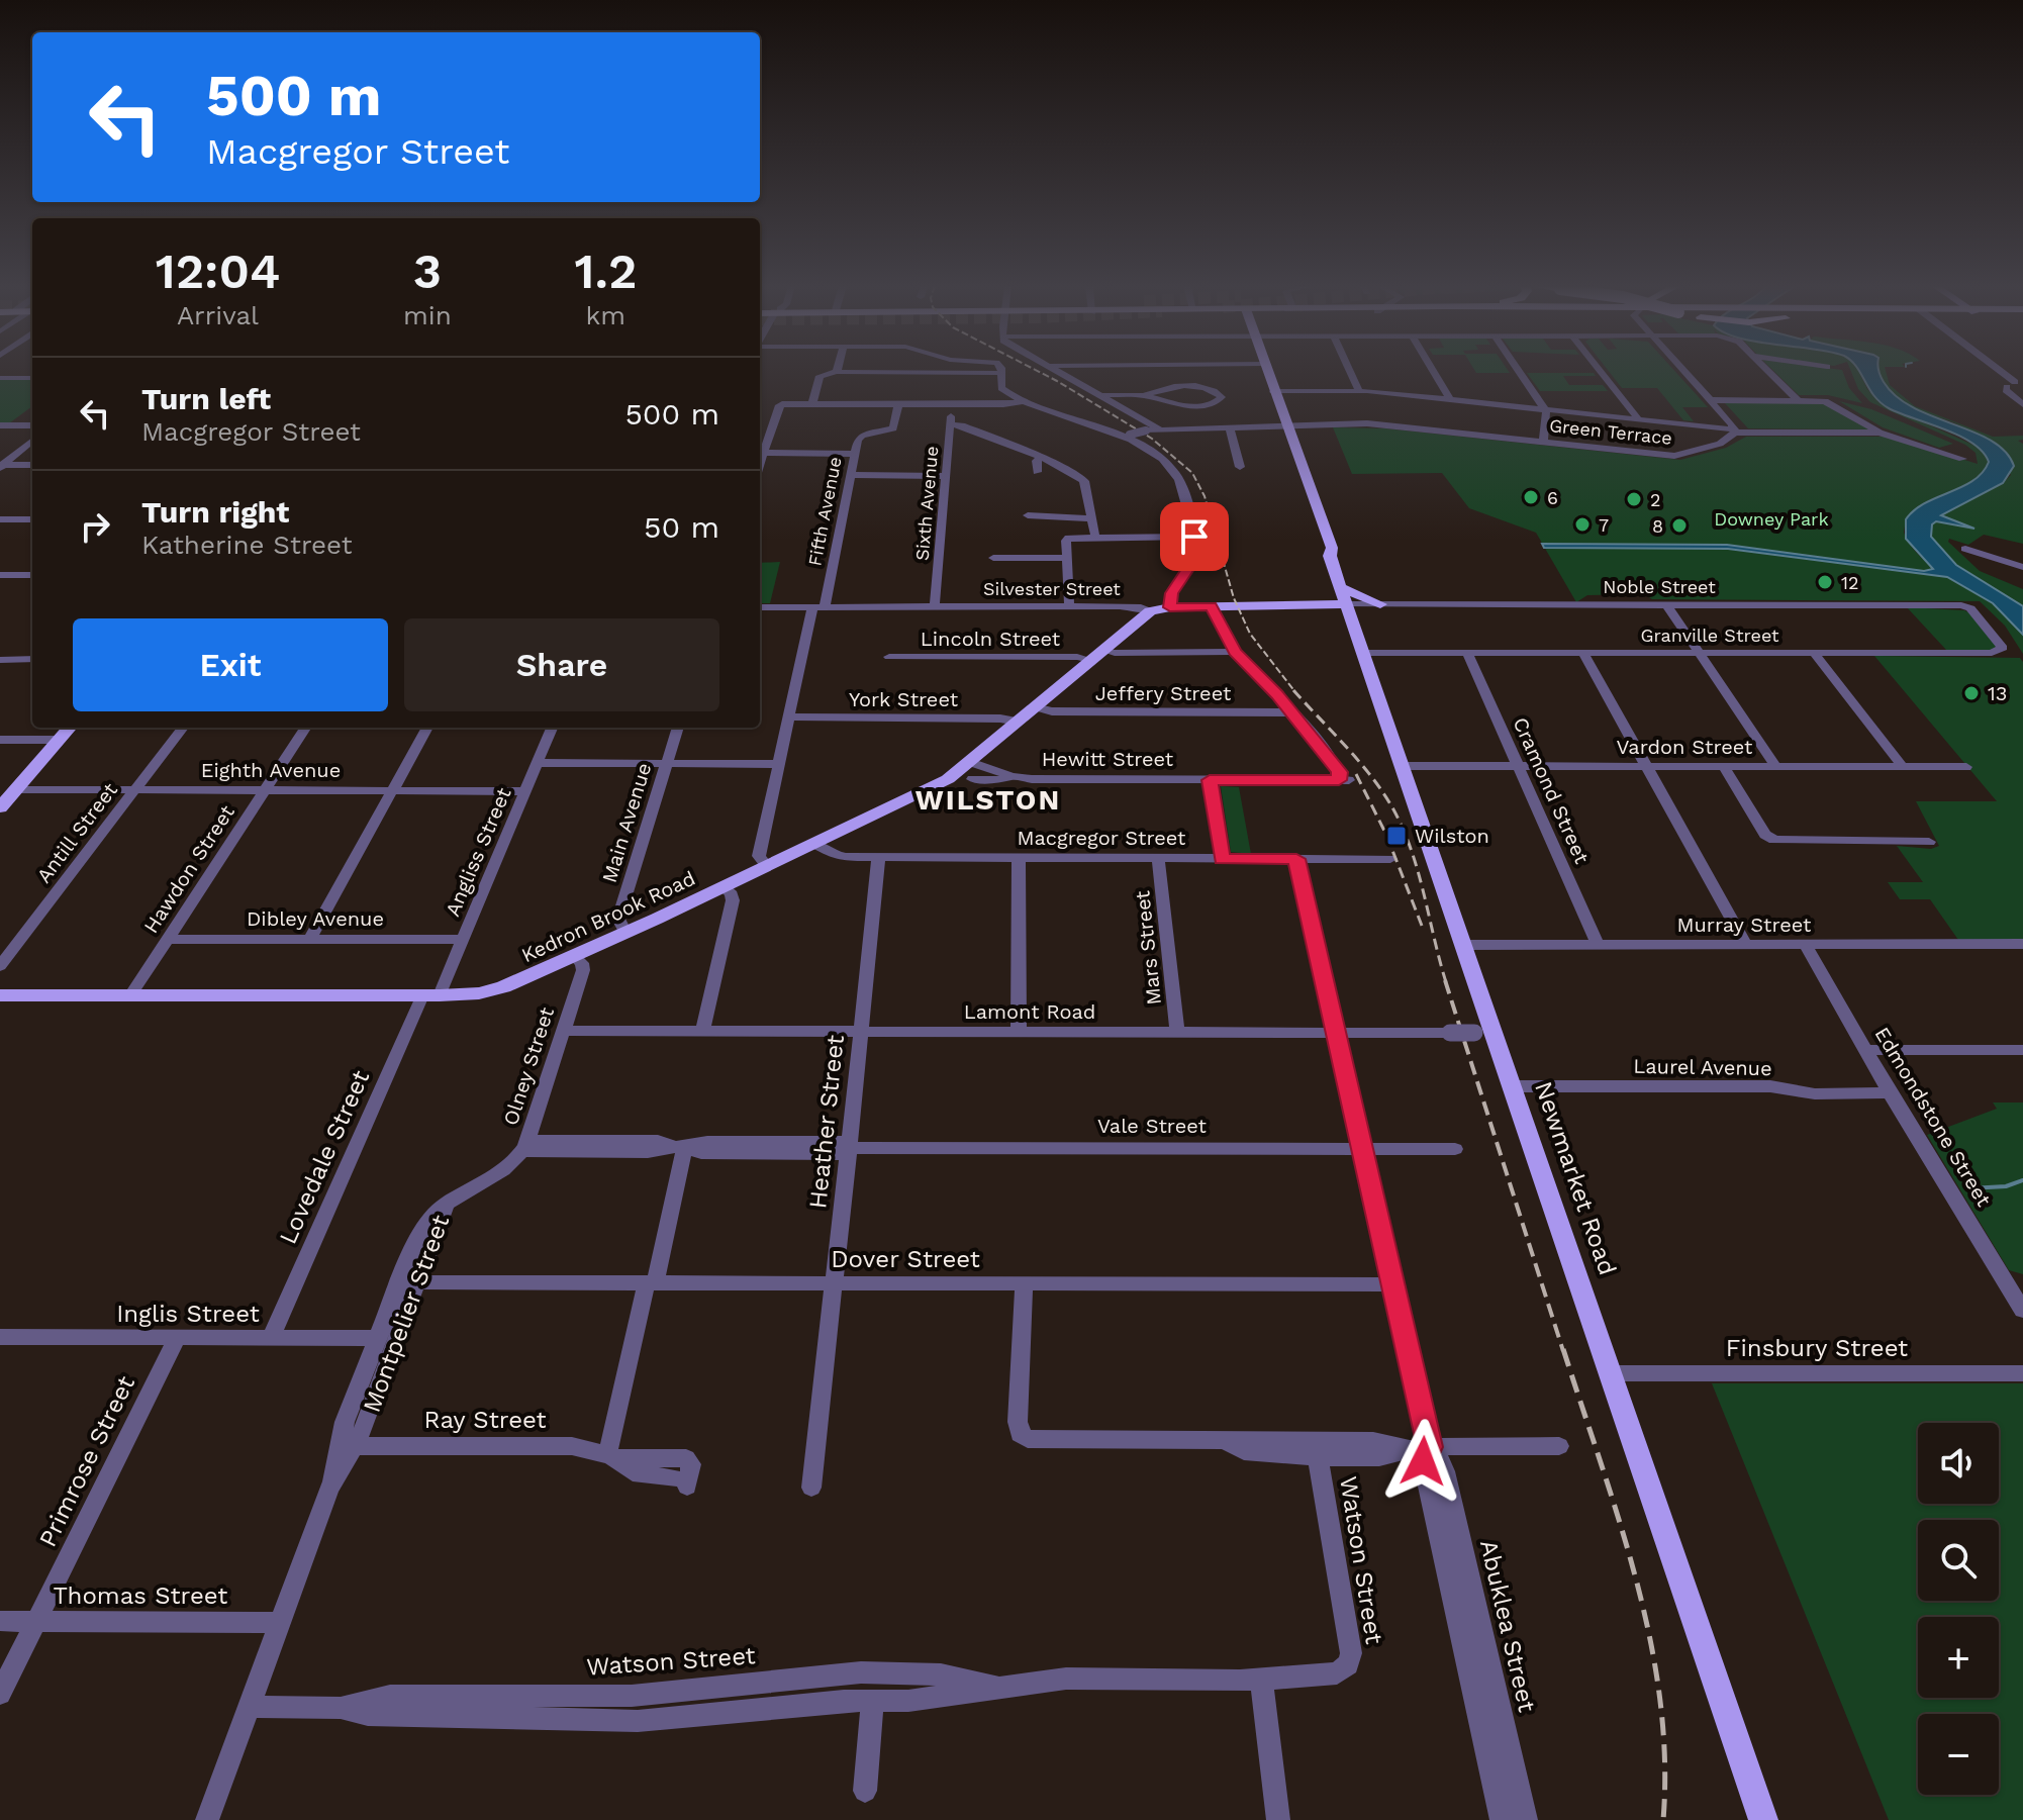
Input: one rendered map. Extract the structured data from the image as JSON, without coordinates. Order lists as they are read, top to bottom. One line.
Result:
{"streets":{"main road":["Silvester Street","Kedron Brook Road","Newmarket Road"],"street":["Green Terrace","Sixth Avenue","Fifth Avenue","Noble Street","Granville Street","Lincoln Street","Jeffery Street","York Street","Vardon Street","Hewitt Street","Eighth Avenue","Cramond Street","Main Avenue","Antill Street","Macgregor Street","Angliss Street","Hawdon Street","Dibley Avenue","Murray Street","Mars Street","Lamont Road","Olney Street","Laurel Avenue","Edmondstone Street","Heather Street","Vale Street","Lovedale Street","Dover Street","Inglis Street","Montpelier Street","Finsbury Street","Ray Street","Primrose Street","Watson Street","Thomas Street","Abuklea Street"]},"crossings":[["Green Terrace","Newmarket Road"],["Sixth Avenue","Silvester Street"],["Fifth Avenue","Silvester Street"],["Fifth Avenue","York Street"],["Fifth Avenue","Kedron Brook Road"],["Noble Street","Silvester Street"],["Noble Street","Granville Street"],["Noble Street","Newmarket Road"],["Silvester Street","Kedron Brook Road"],["Silvester Street","Newmarket Road"],["Granville Street","Cramond Street"],["Granville Street","Newmarket Road"],["Lincoln Street","Kedron Brook Road"],["Jeffery Street","Hewitt Street"],["Jeffery Street","Kedron Brook Road"],["York Street","Kedron Brook Road"],["Vardon Street","Cramond Street"],["Vardon Street","Newmarket Road"],["Hewitt Street","Kedron Brook Road"],["Eighth Avenue","Antill Street"],["Eighth Avenue","Angliss Street"],["Eighth Avenue","Hawdon Street"],["Cramond Street","Murray Street"],["Main Avenue","Kedron Brook Road"],["Macgregor Street","Kedron Brook Road"],["Macgregor Street","Mars Street"],["Macgregor Street","Heather Street"],["Macgregor Street","Abuklea Street"],["Angliss Street","Kedron Brook Road"],["Angliss Street","Dibley Avenue"],["Angliss Street","Lovedale Street"],["Hawdon Street","Kedron Brook Road"],["Hawdon Street","Dibley Avenue"],["Kedron Brook Road","Olney Street"],["Kedron Brook Road","Lovedale Street"],["Murray Street","Edmondstone Street"],["Murray Street","Newmarket Road"],["Mars Street","Lamont Road"],["Lamont Road","Olney Street"],["Lamont Road","Heather Street"],["Lamont Road","Newmarket Road"],["Lamont Road","Abuklea Street"],["Olney Street","Vale Street"],["Olney Street","Montpelier Street"],["Laurel Avenue","Edmondstone Street"],["Laurel Avenue","Newmarket Road"],["Heather Street","Vale Street"],["Heather Street","Dover Street"],["Vale Street","Abuklea Street"],["Lovedale Street","Inglis Street"],["Newmarket Road","Finsbury Street"],["Dover Street","Montpelier Street"],["Dover Street","Abuklea Street"],["Inglis Street","Montpelier Street"],["Inglis Street","Primrose Street"],["Montpelier Street","Ray Street"],["Montpelier Street","Watson Street"],["Montpelier Street","Thomas Street"],["Primrose Street","Thomas Street"]],"districts":["WILSTON"],"parks":["Downey Park"],"places":{"other":["6","2","7","8","12","13"],"transit":["Wilston"]},"page":{"turn":["500 m","Macgregor Street"],"eta":["12:04","Arrival","3","min","1.2","km"],"list":[{"name":"Turn left","note":"Macgregor Street","value":"500 m"},{"name":"Turn right","note":"Katherine Street","value":"50 m"}],"buttons":["Exit","Share"],"map_buttons":["+","−"]}}
